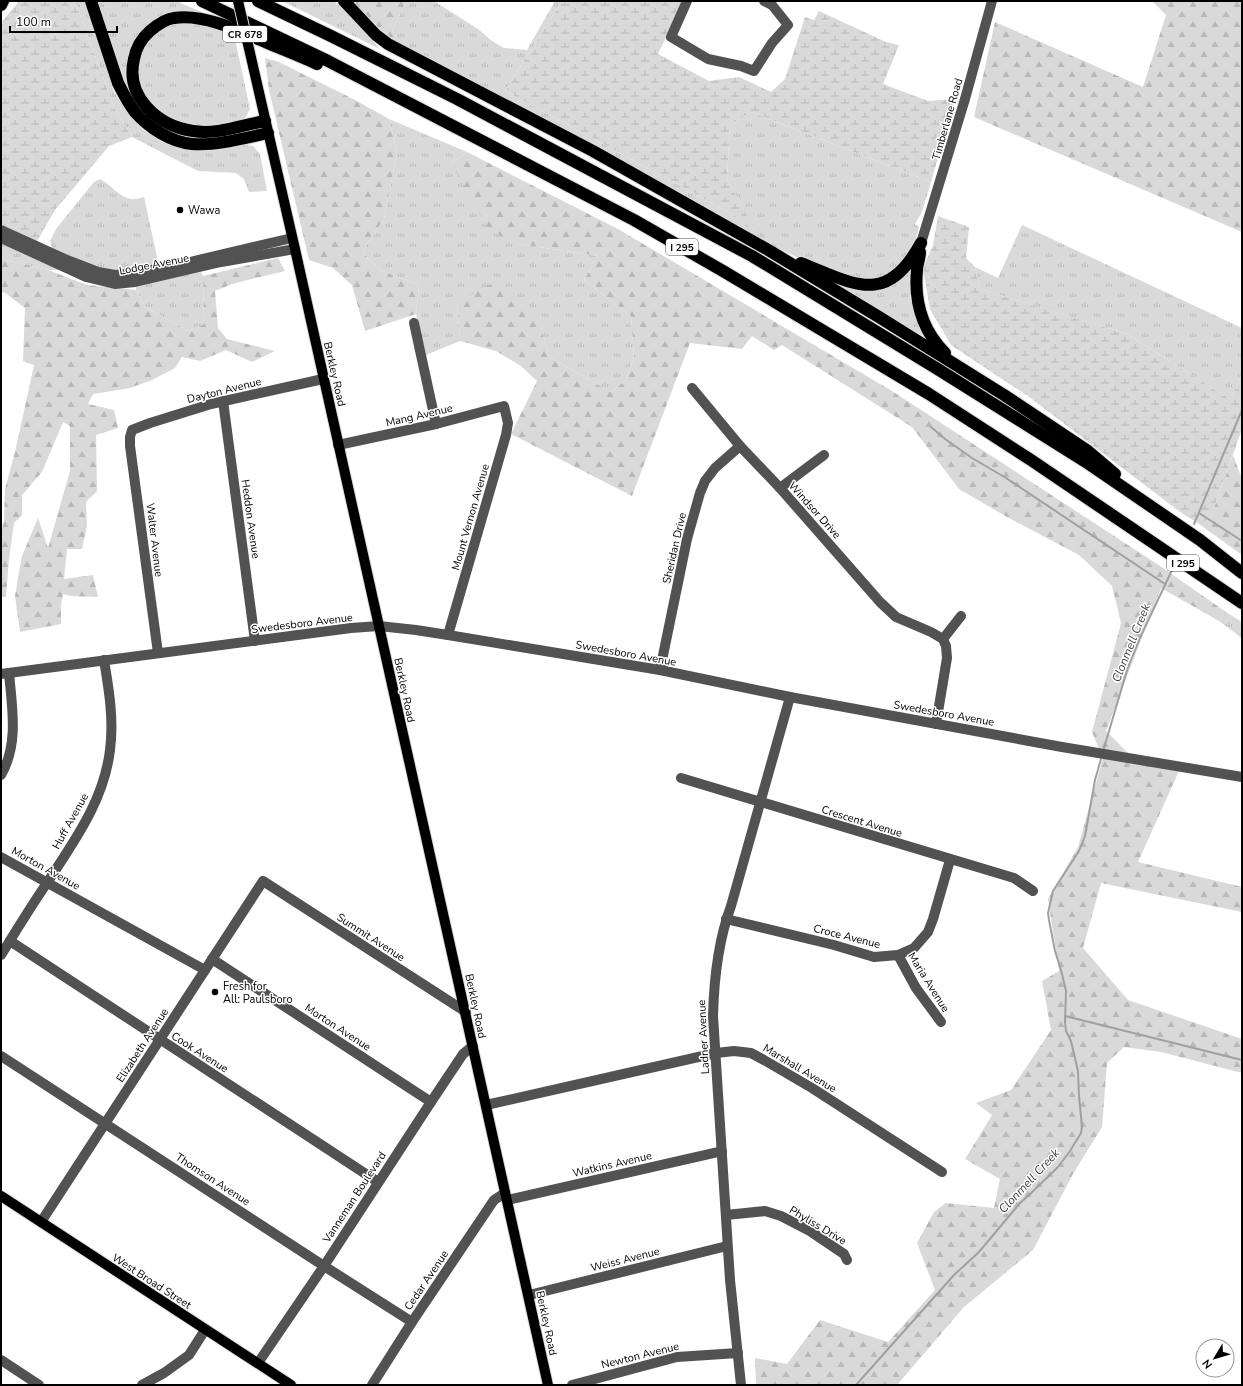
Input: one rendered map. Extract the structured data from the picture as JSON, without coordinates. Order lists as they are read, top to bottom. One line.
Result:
{"streets":{"highway":["I 295"],"main road":["CR 678","Berkley Road","West Broad Street"],"street":["Timberlane Road","Lodge Avenue","Dayton Avenue","Mang Avenue","Windsor Drive","Mount Vernon Avenue","Heddon Avenue","Walter Avenue","Sheridan Drive","Swedesboro Avenue","Huff Avenue","Crescent Avenue","Morton Avenue","Croce Avenue","Summit Avenue","Maria Avenue","Ladner Avenue","Elizabeth Avenue","Cook Avenue","Marshall Avenue","Watkins Avenue","Thomson Avenue","Vanneman Boulevard","Phyliss Drive","Weiss Avenue","Cedar Avenue","Newton Avenue"]},"crossings":[["Lodge Avenue","Berkley Road"],["Berkley Road","Dayton Avenue"],["Berkley Road","Mang Avenue"],["Berkley Road","Swedesboro Avenue"],["Berkley Road","Summit Avenue"],["Berkley Road","Marshall Avenue"],["Berkley Road","Watkins Avenue"],["Berkley Road","Vanneman Boulevard"],["Berkley Road","Weiss Avenue"],["Berkley Road","Cedar Avenue"],["Dayton Avenue","Heddon Avenue"],["Dayton Avenue","Walter Avenue"],["Mang Avenue","Mount Vernon Avenue"],["Windsor Drive","Sheridan Drive"],["Mount Vernon Avenue","Swedesboro Avenue"],["Heddon Avenue","Swedesboro Avenue"],["Walter Avenue","Swedesboro Avenue"],["Sheridan Drive","Swedesboro Avenue"],["Swedesboro Avenue","Huff Avenue"],["Swedesboro Avenue","Ladner Avenue"],["Huff Avenue","Morton Avenue"],["Huff Avenue","Cook Avenue"],["Crescent Avenue","Croce Avenue"],["Crescent Avenue","Ladner Avenue"],["Morton Avenue","Elizabeth Avenue"],["Morton Avenue","Vanneman Boulevard"],["Croce Avenue","Maria Avenue"],["Croce Avenue","Ladner Avenue"],["Summit Avenue","Elizabeth Avenue"],["Ladner Avenue","Marshall Avenue"],["Ladner Avenue","Watkins Avenue"],["Ladner Avenue","Phyliss Drive"],["Ladner Avenue","Weiss Avenue"],["Ladner Avenue","Newton Avenue"],["Elizabeth Avenue","Cook Avenue"],["Elizabeth Avenue","Thomson Avenue"],["Elizabeth Avenue","West Broad Street"],["Cook Avenue","Vanneman Boulevard"],["Watkins Avenue","Cedar Avenue"],["Thomson Avenue","Vanneman Boulevard"],["Thomson Avenue","Cedar Avenue"],["Vanneman Boulevard","West Broad Street"]],"water":["Clonmell Creek"],"places":["Wawa","Fresh for All: Paulsboro"],"scale_bar":"100 m","north":"bottom left"}
